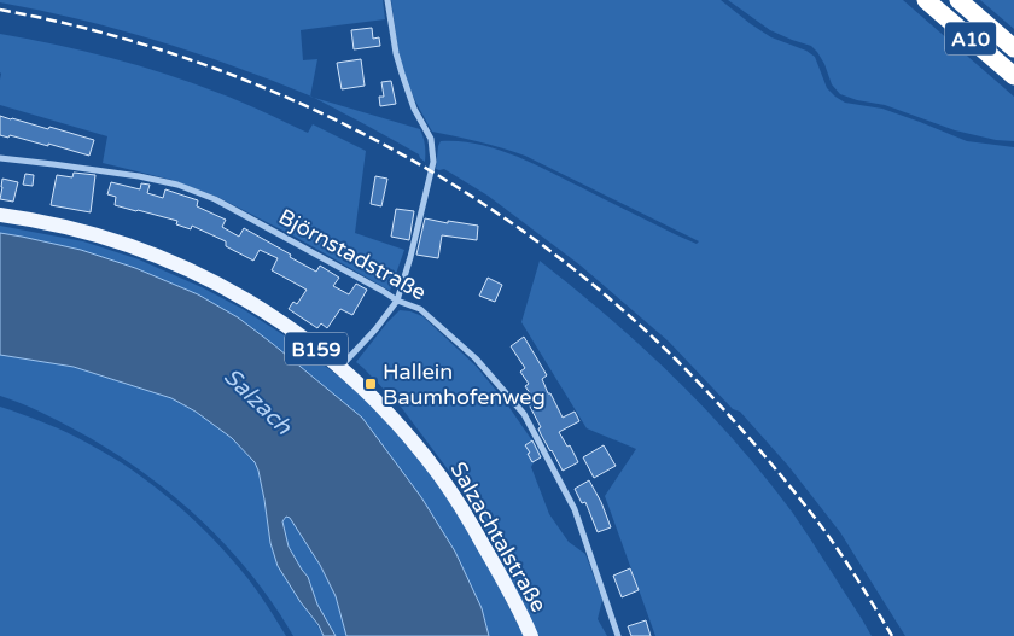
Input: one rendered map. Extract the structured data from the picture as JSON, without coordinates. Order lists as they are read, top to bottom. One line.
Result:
{"streets":{"highway":["A10"],"main road":["B159","Salzachtalstraße"],"street":["Björnstadstraße"]},"water":["Salzach"],"places":{"transit":["Hallein Baumhofenweg"]}}
